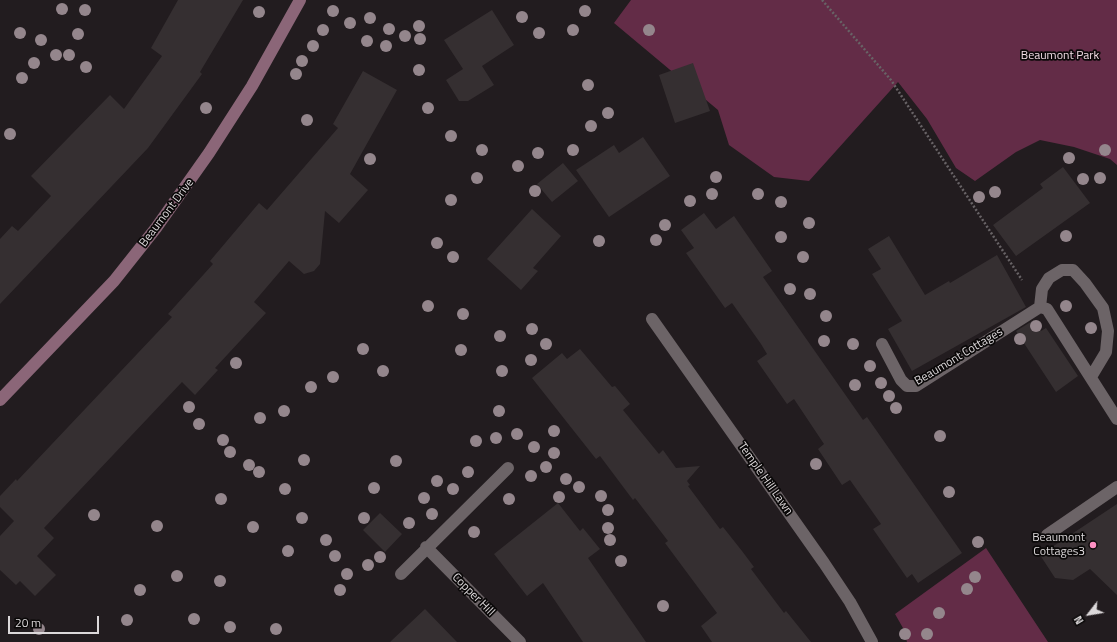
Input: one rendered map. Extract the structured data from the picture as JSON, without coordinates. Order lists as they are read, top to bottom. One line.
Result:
{"streets":{"street":["Beaumont Drive","Beaumont Cottages","Temple Hill Lawn","Copper Hill"]},"parks":["Beaumont Park"],"places":["Beaumont Cottages3"],"scale_bar":"20 m","north":"bottom left"}
